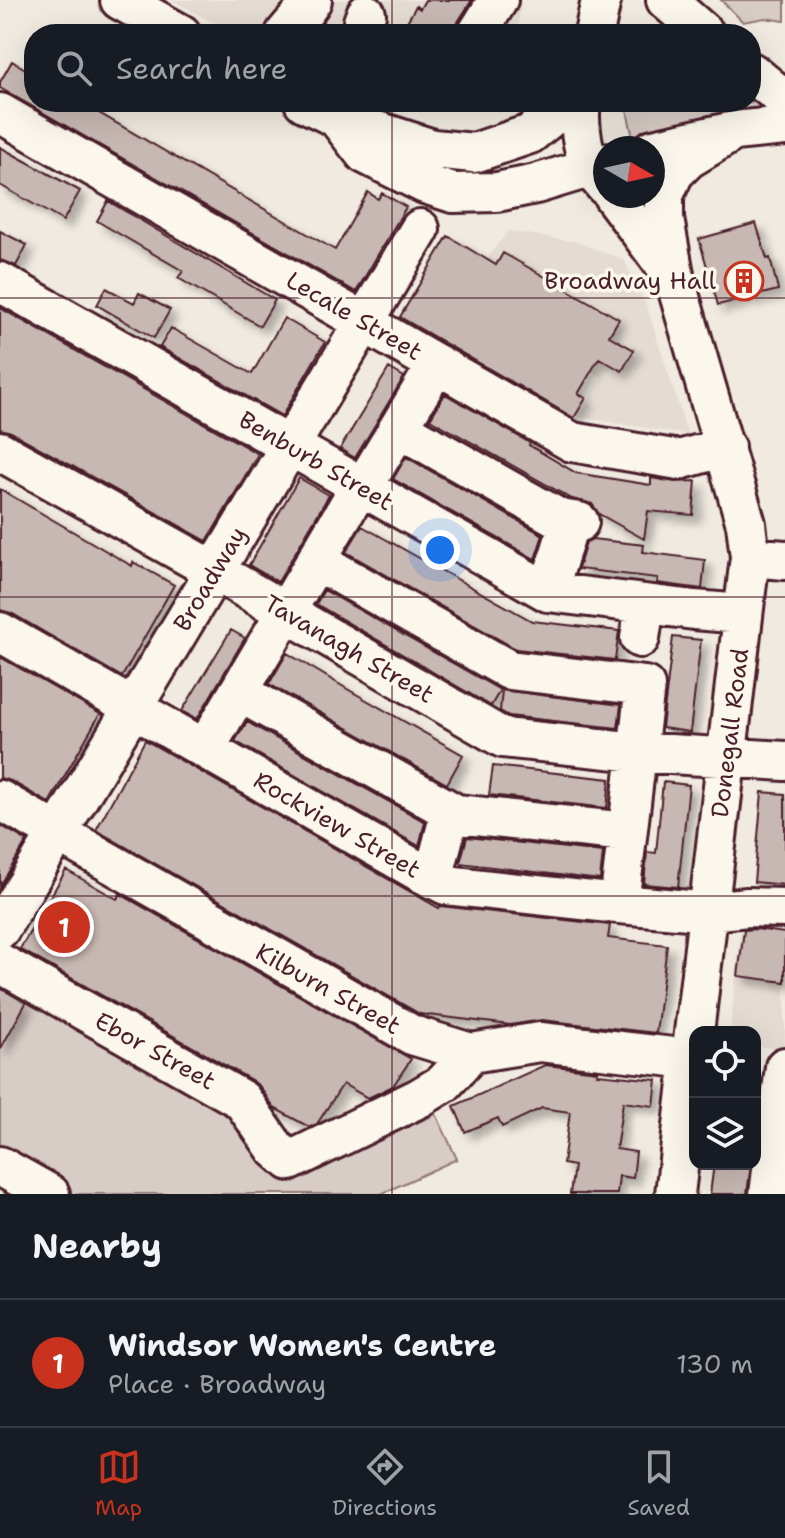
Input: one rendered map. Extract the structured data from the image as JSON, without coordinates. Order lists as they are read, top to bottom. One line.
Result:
{"streets":{"street":["Lecale Street","Benburb Street","Broadway","Tavanagh Street","Donegall Road","Rockview Street","Kilburn Street","Ebor Street"]},"crossings":[["Lecale Street","Broadway"],["Lecale Street","Donegall Road"],["Benburb Street","Broadway"],["Benburb Street","Donegall Road"],["Broadway","Tavanagh Street"],["Broadway","Rockview Street"],["Broadway","Kilburn Street"],["Tavanagh Street","Donegall Road"],["Donegall Road","Rockview Street"],["Kilburn Street","Ebor Street"]],"places":{"building":["Broadway Hall"]},"north":"right","page":{"search":"Search here","pins":"1","heading":"Nearby","list":[{"mark":"1","name":"Windsor Women's Centre","note":"Place · Broadway","value":"130 m"}],"nav":["Map","Directions","Saved"]}}
